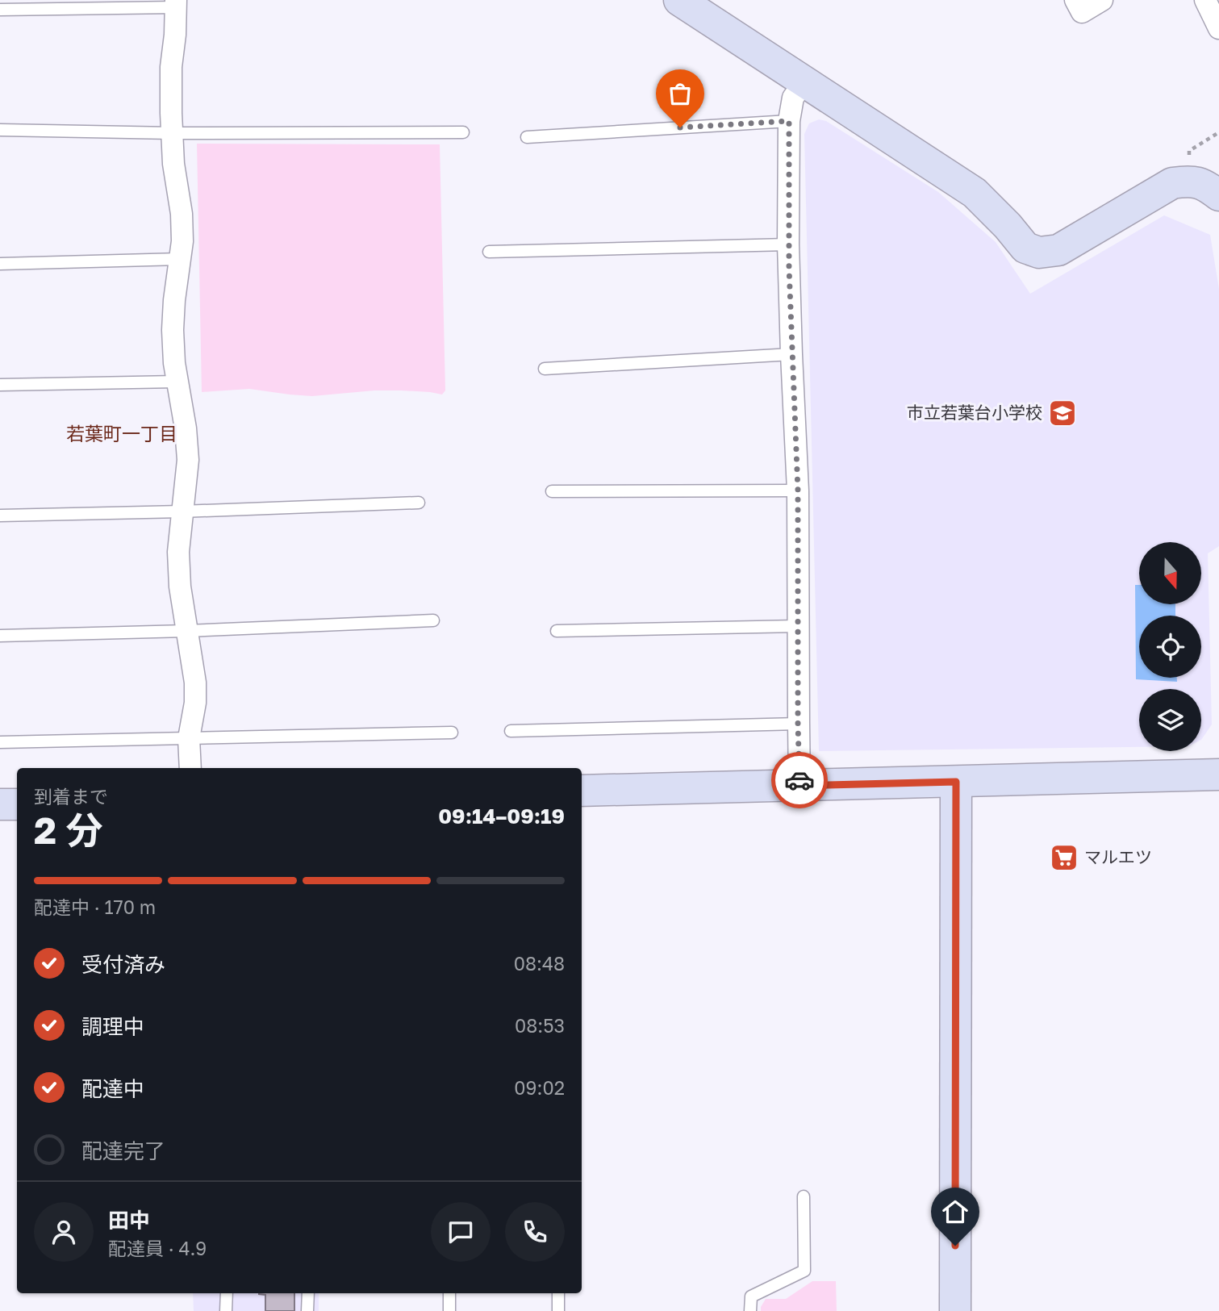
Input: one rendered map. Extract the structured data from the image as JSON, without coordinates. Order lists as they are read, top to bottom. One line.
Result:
{"districts":["若葉町一丁目"],"places":{"school or university":["市立若葉台小学校"],"supermarket":["マルエツ"]},"north":"bottom","page":{"heading":["2 分","到着まで","09:14–09:19"],"panel":["田中","配達員 · 4.9"],"bar":"配達中 · 170 m","list":[["受付済み","08:48"],["調理中","08:53"],["配達中","09:02"],"配達完了"]}}
